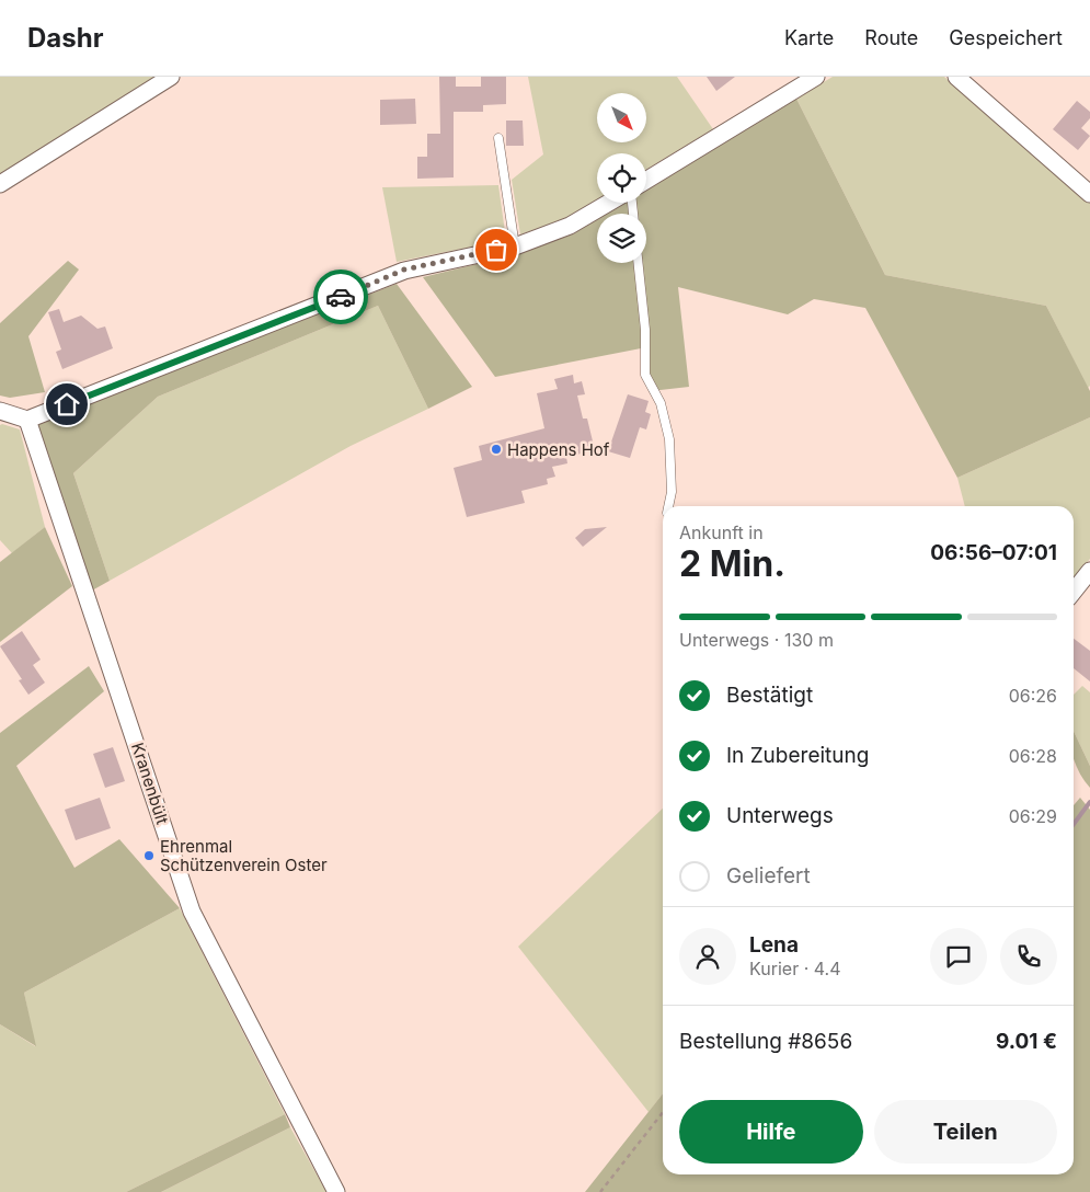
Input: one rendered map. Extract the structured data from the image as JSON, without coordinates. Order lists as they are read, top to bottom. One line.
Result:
{"streets":{"street":["Kranenbült"]},"places":["Happens Hof","Ehrenmal Schützenverein Oster"],"north":"bottom right","page":{"header":"Dashr","nav":["Karte","Route","Gespeichert"],"heading":["2 Min.","Ankunft in","06:56–07:01"],"panel":["Lena","Kurier · 4.4","Bestellung #8656","9.01 €"],"bar":"Unterwegs · 130 m","list":[["Bestätigt","06:26"],["In Zubereitung","06:28"],["Unterwegs","06:29"],"Geliefert"],"buttons":["Hilfe","Teilen"]}}
